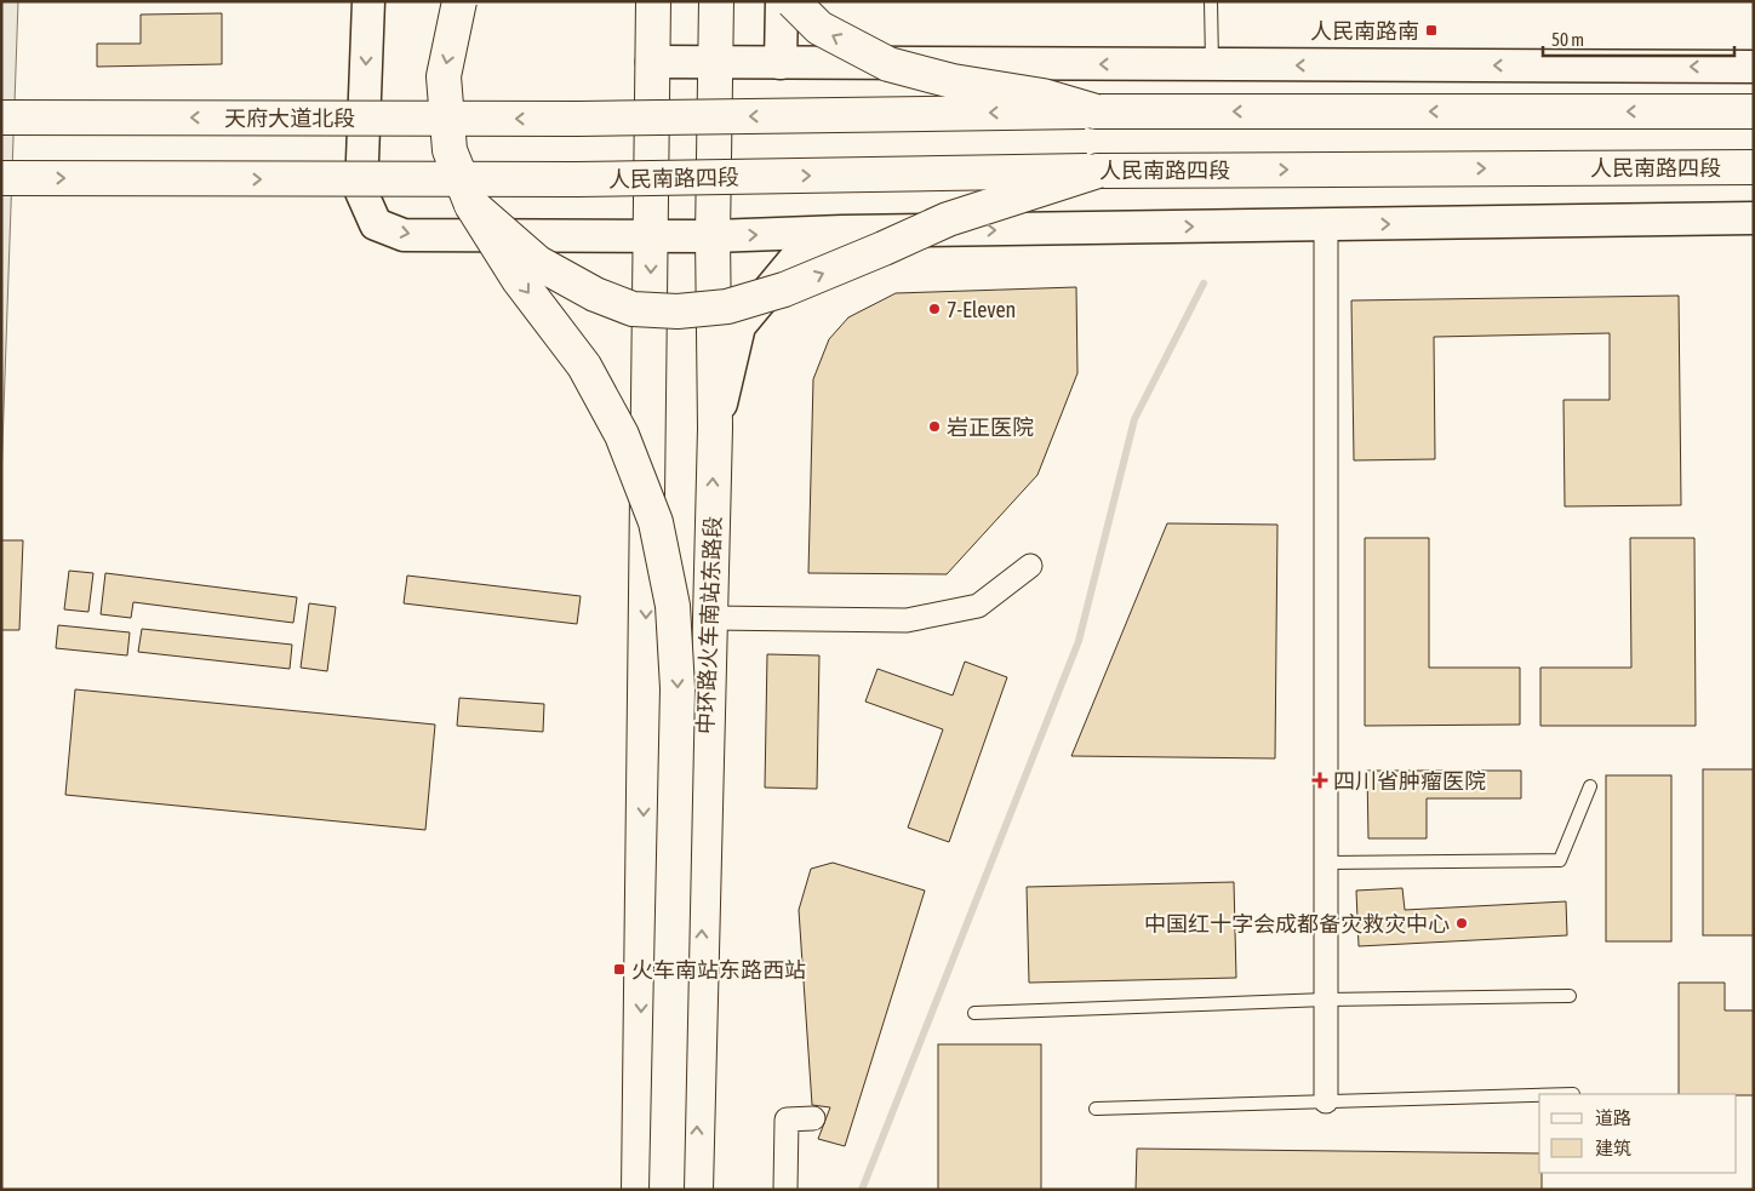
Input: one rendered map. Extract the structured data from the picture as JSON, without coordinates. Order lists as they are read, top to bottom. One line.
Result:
{"streets":{"main road":["天府大道北段","人民南路四段","中环路火车南站东路段"]},"places":{"transit":["人民南路南","火车南站东路西站"],"other":["7-Eleven","岩正医院","中国红十字会成都备灾救灾中心"],"health":["四川省肿瘤医院"]},"legend":["道路","建筑"],"scale_bar":"50 m"}
